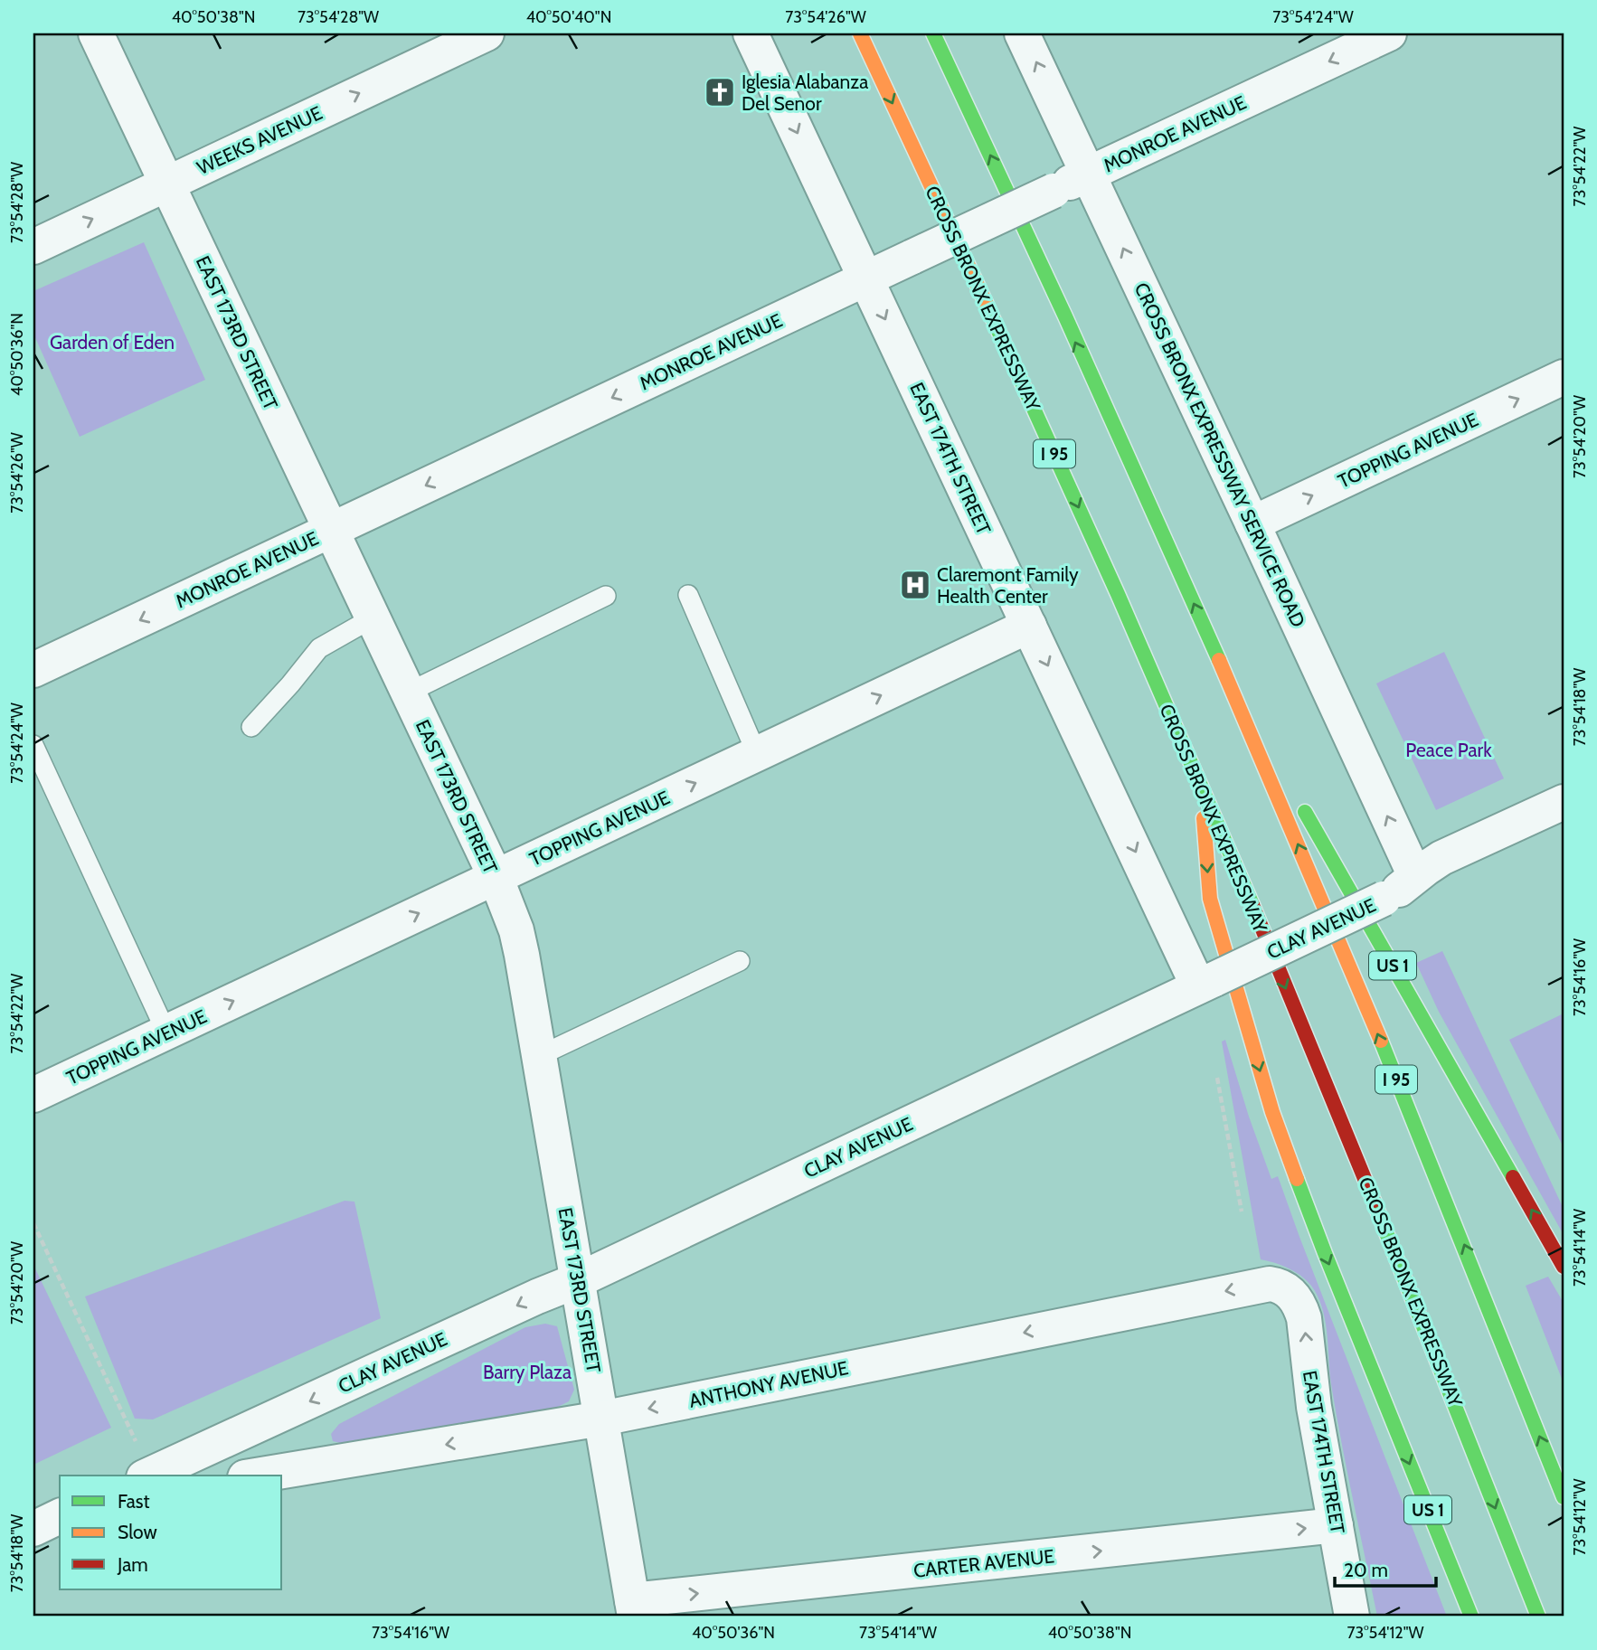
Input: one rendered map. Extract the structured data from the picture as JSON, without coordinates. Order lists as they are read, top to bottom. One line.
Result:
{"streets":{"highway":["CROSS BRONX EXPRESSWAY","I 95","US 1"],"street":["MONROE AVENUE","WEEKS AVENUE","EAST 173RD STREET","TOPPING AVENUE","CROSS BRONX EXPRESSWAY SERVICE ROAD","EAST 174TH STREET","CLAY AVENUE","ANTHONY AVENUE","CARTER AVENUE"]},"crossings":[["MONROE AVENUE","EAST 173RD STREET"],["MONROE AVENUE","CROSS BRONX EXPRESSWAY SERVICE ROAD"],["MONROE AVENUE","EAST 174TH STREET"],["WEEKS AVENUE","EAST 173RD STREET"],["CROSS BRONX EXPRESSWAY","US 1"],["EAST 173RD STREET","TOPPING AVENUE"],["EAST 173RD STREET","CLAY AVENUE"],["EAST 173RD STREET","ANTHONY AVENUE"],["EAST 173RD STREET","CARTER AVENUE"],["TOPPING AVENUE","CROSS BRONX EXPRESSWAY SERVICE ROAD"],["TOPPING AVENUE","EAST 174TH STREET"],["CROSS BRONX EXPRESSWAY SERVICE ROAD","CLAY AVENUE"],["EAST 174TH STREET","CLAY AVENUE"],["EAST 174TH STREET","ANTHONY AVENUE"],["EAST 174TH STREET","CARTER AVENUE"]],"one_way":["MONROE AVENUE","WEEKS AVENUE","TOPPING AVENUE","CROSS BRONX EXPRESSWAY SERVICE ROAD","ANTHONY AVENUE","CARTER AVENUE"],"parks":["Garden of Eden","Peace Park","Barry Plaza"],"places":{"church":["Iglesia Alabanza Del Senor"],"hospital":["Claremont Family Health Center"]},"legend":["Fast","Slow","Jam"],"scale_bar":"20 m","coordinates":["40°50'38\"N","73°54'28\"W","40°50'40\"N","73°54'26\"W","73°54'24\"W","73°54'22\"W","40°50'36\"N","73°54'20\"W","73°54'18\"W","73°54'16\"W","73°54'14\"W","73°54'12\"W"]}
